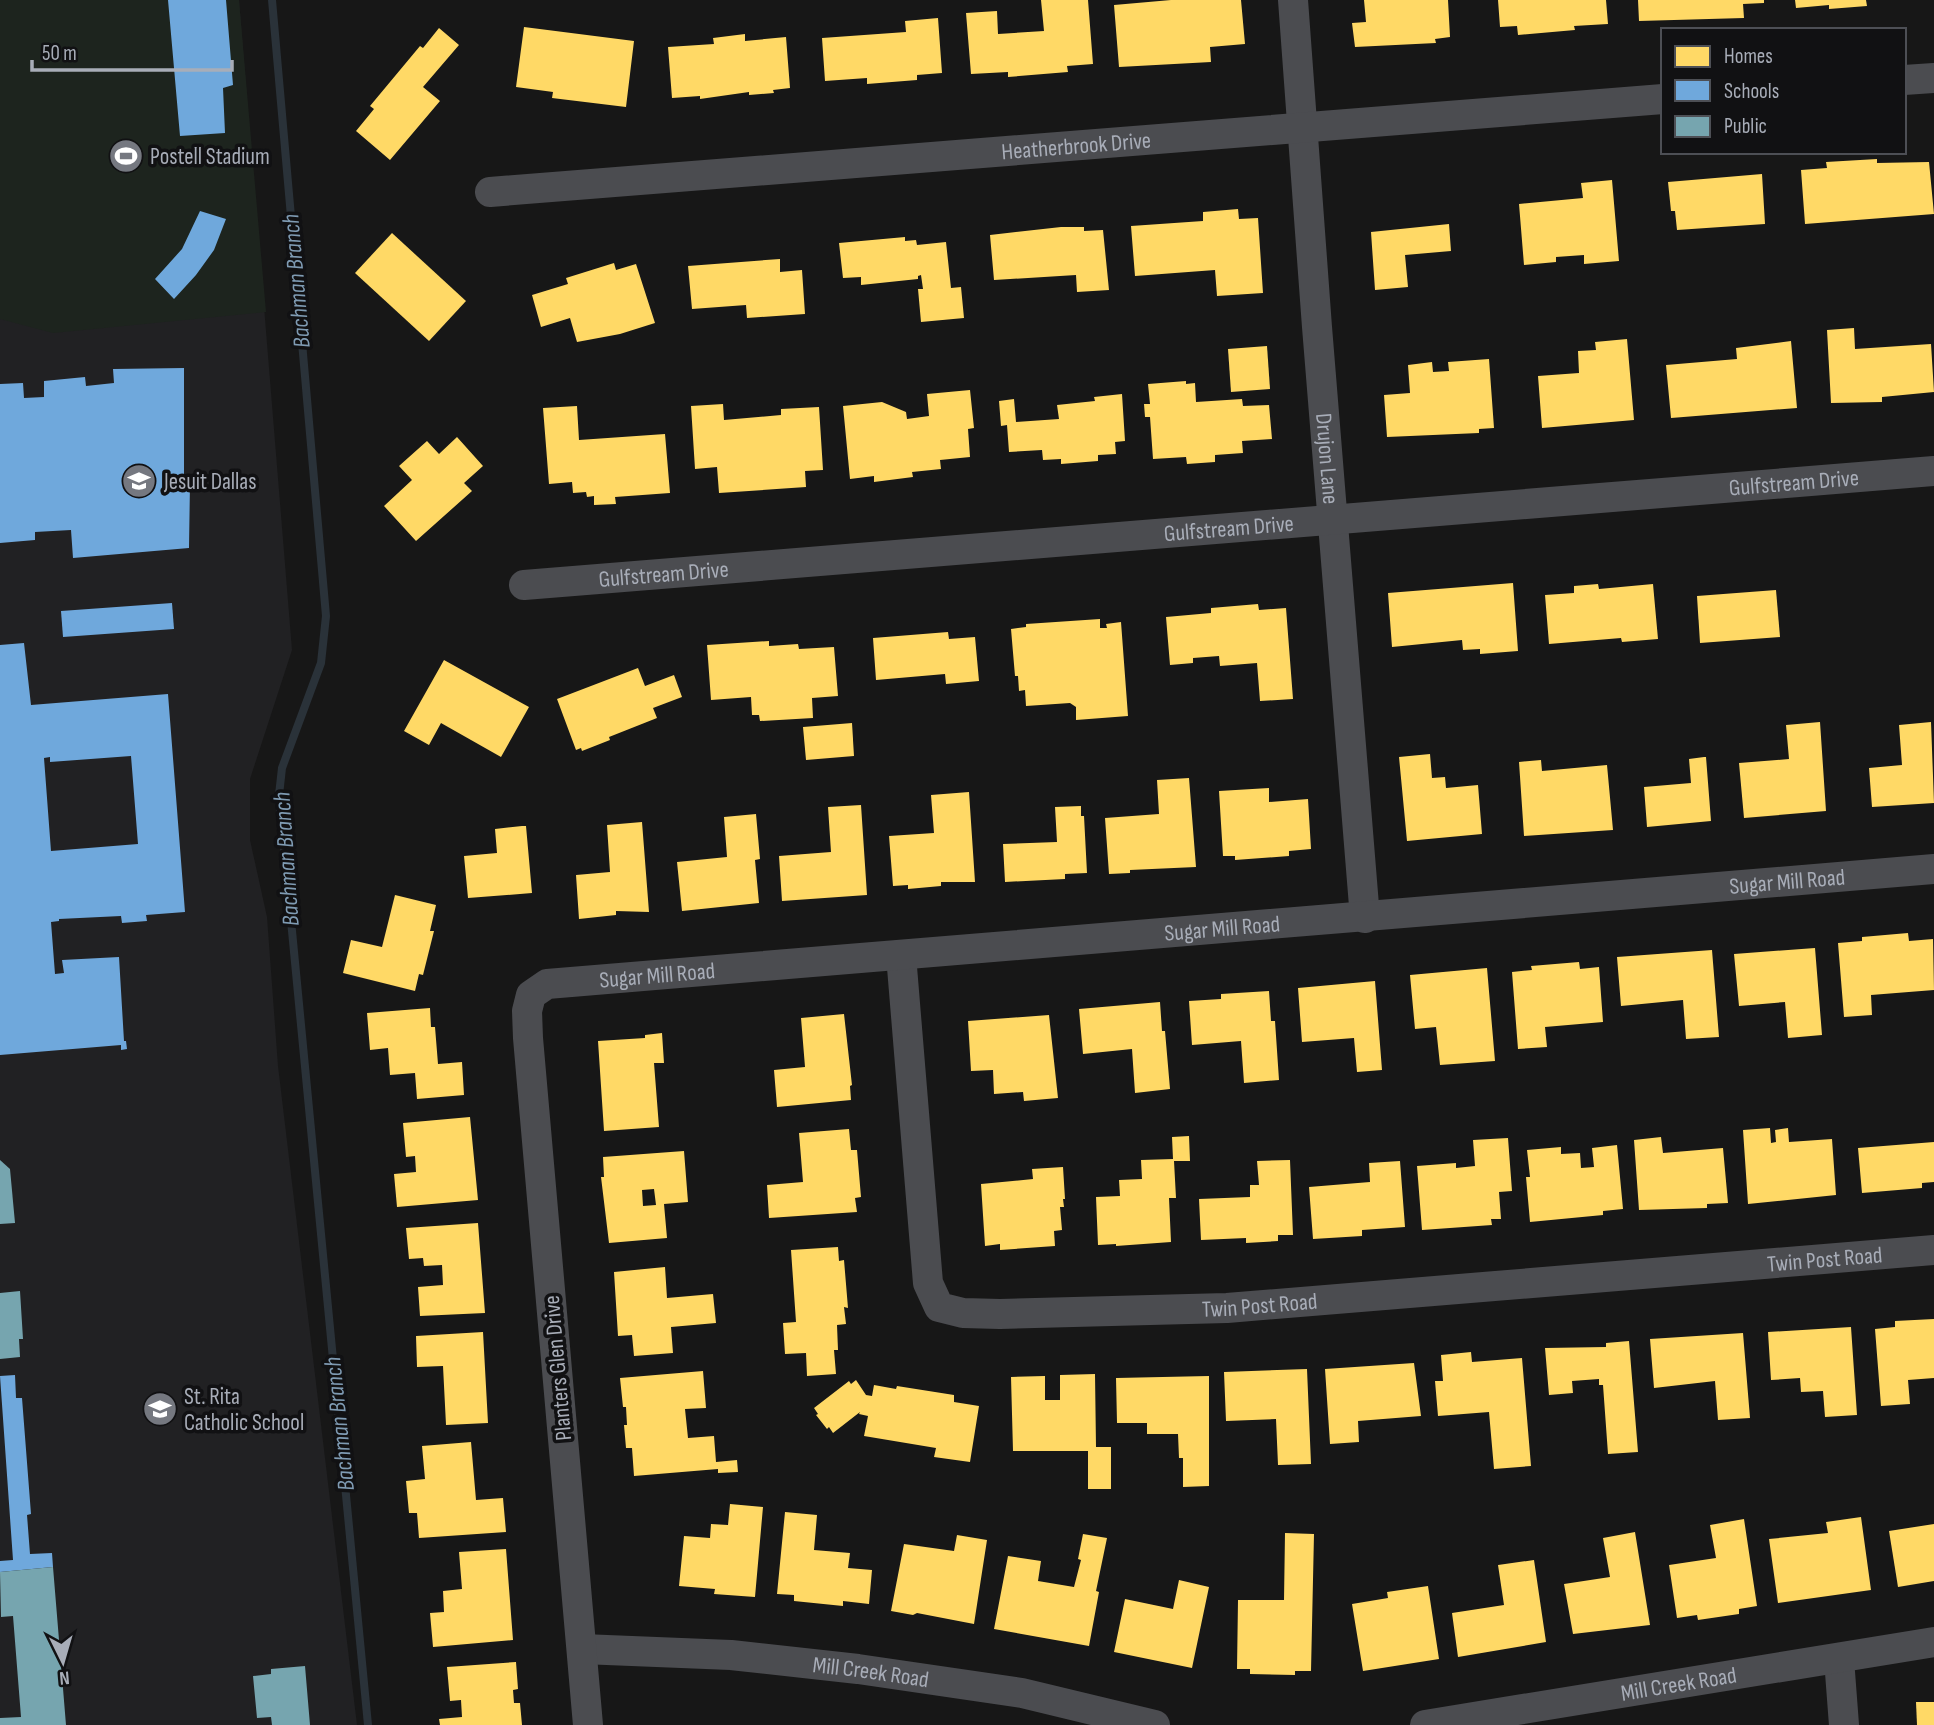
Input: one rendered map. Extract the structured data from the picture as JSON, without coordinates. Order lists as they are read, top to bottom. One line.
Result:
{"streets":{"street":["Heatherbrook Drive","Drujon Lane","Gulfstream Drive","Sugar Mill Road","Twin Post Road","Planters Glen Drive","Mill Creek Road"]},"crossings":[["Heatherbrook Drive","Drujon Lane"],["Drujon Lane","Gulfstream Drive"],["Drujon Lane","Sugar Mill Road"],["Sugar Mill Road","Twin Post Road"],["Sugar Mill Road","Planters Glen Drive"],["Planters Glen Drive","Mill Creek Road"]],"water":["Bachman Branch"],"places":{"sports":["Postell Stadium"],"school or university":["Jesuit Dallas","St. Rita Catholic School"]},"legend":["Homes","Schools","Public"],"scale_bar":"50 m","north":"bottom"}
